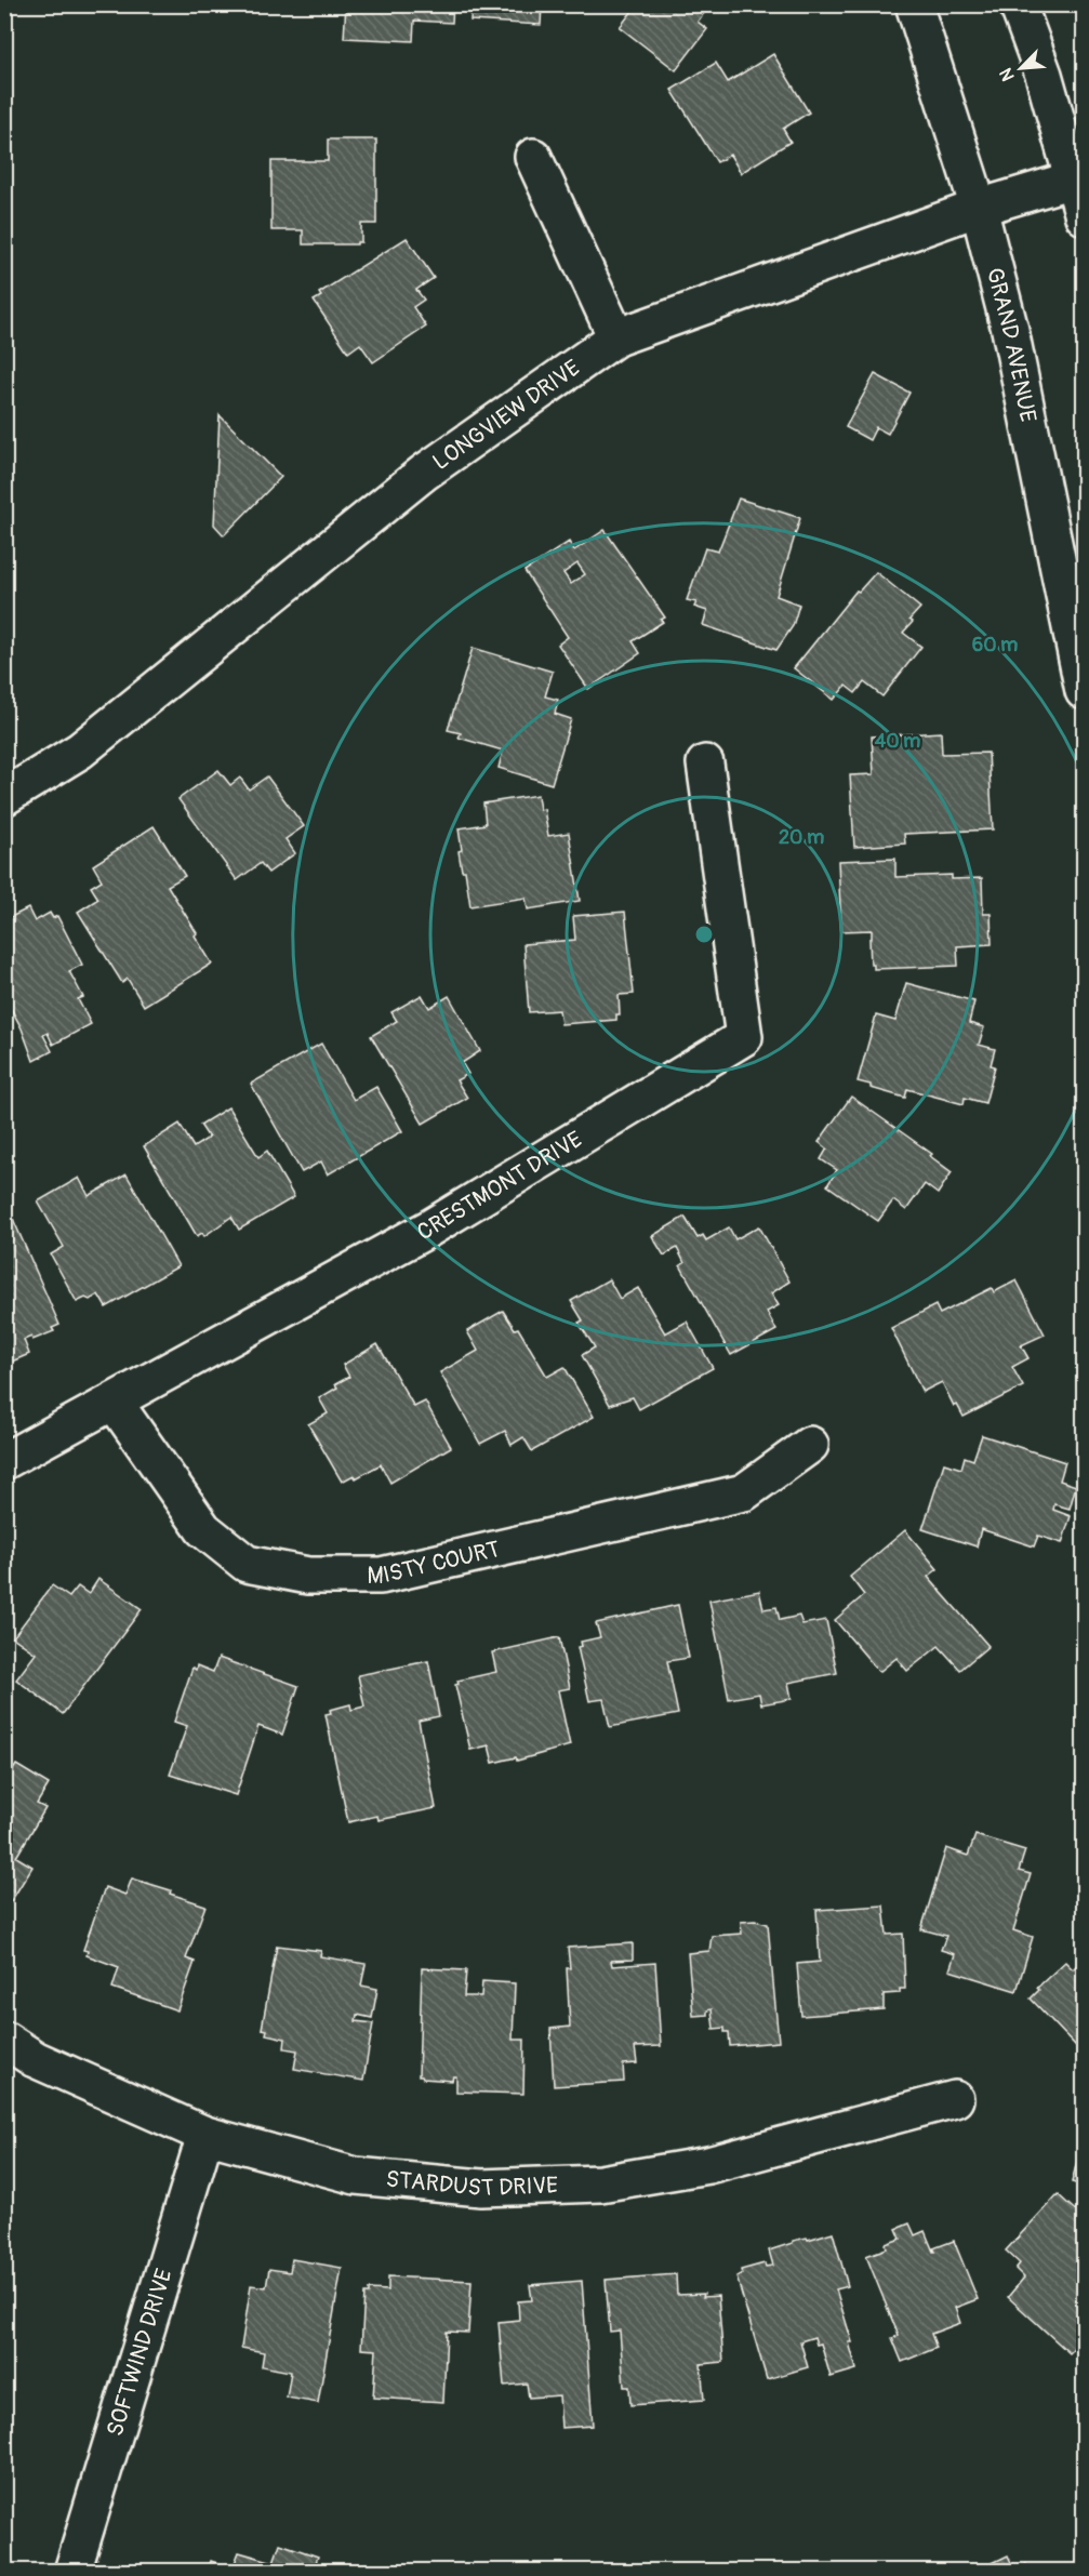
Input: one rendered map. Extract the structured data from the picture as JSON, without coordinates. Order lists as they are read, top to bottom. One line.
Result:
{"streets":{"street":["GRAND AVENUE","LONGVIEW DRIVE","CRESTMONT DRIVE","MISTY COURT","STARDUST DRIVE","SOFTWIND DRIVE"]},"crossings":[["GRAND AVENUE","LONGVIEW DRIVE"],["CRESTMONT DRIVE","MISTY COURT"],["STARDUST DRIVE","SOFTWIND DRIVE"]],"north":"bottom left","rings":["60 m","40 m","20 m"]}
